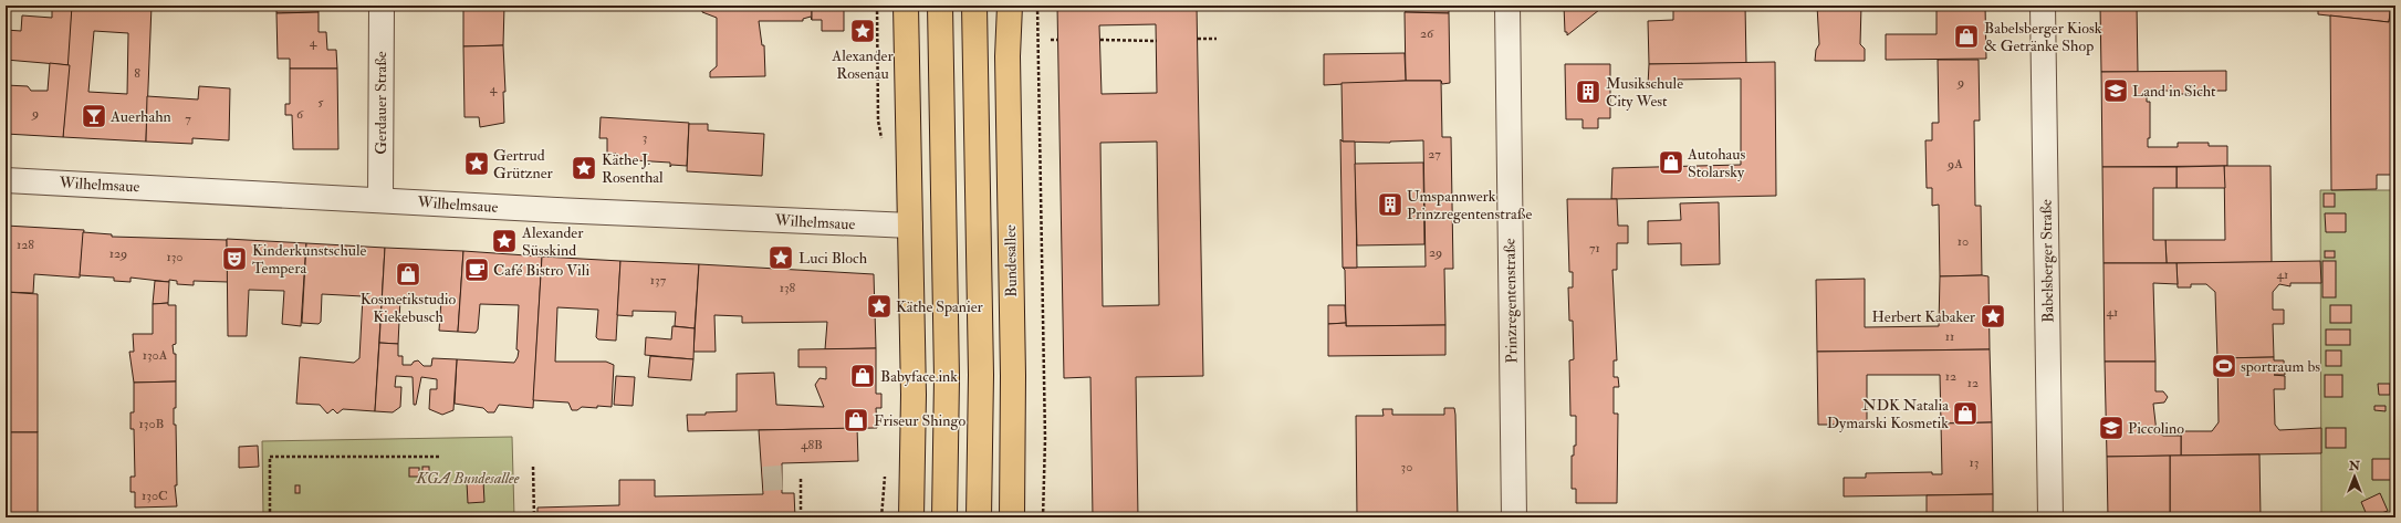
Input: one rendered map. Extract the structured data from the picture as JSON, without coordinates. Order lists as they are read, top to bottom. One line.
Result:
{"streets":{"main road":["Bundesallee"],"street":["Gerdauer Straße","Wilhelmsaue","Babelsberger Straße","Prinzregentenstraße"]},"crossings":[["Gerdauer Straße","Wilhelmsaue"]],"parks":["KGA Bundesallee"],"places":{"place":["Alexander Rosenau","Gertrud Grützner","Käthe J. Rosenthal","Alexander Süsskind","Luci Bloch","Käthe Spanier","Herbert Kabaker"],"shop":["Babelsberger Kiosk & Getränke Shop","Autohaus Stolarsky","Kosmetikstudio Kiekebusch","Babyface.ink","NDK Natalia Dymarski Kosmetik","Friseur Shingo"],"school or university":["Land in Sicht","Piccolino"],"building":["Musikschule City West","Umspannwerk Prinzregentenstraße"],"bar":["Auerhahn"],"theatre":["Kinderkunstschule Tempera"],"cafe":["Café Bistro Vili"],"sports":["sportraum bs"]},"house_numbers":["26","4","8","9","4","5","9","6","7","3","27","9A","10","128","71","29","129","130","41","137","138","41","11","130A","12","12","130B","48B","13","30","130C"],"north":"top"}
